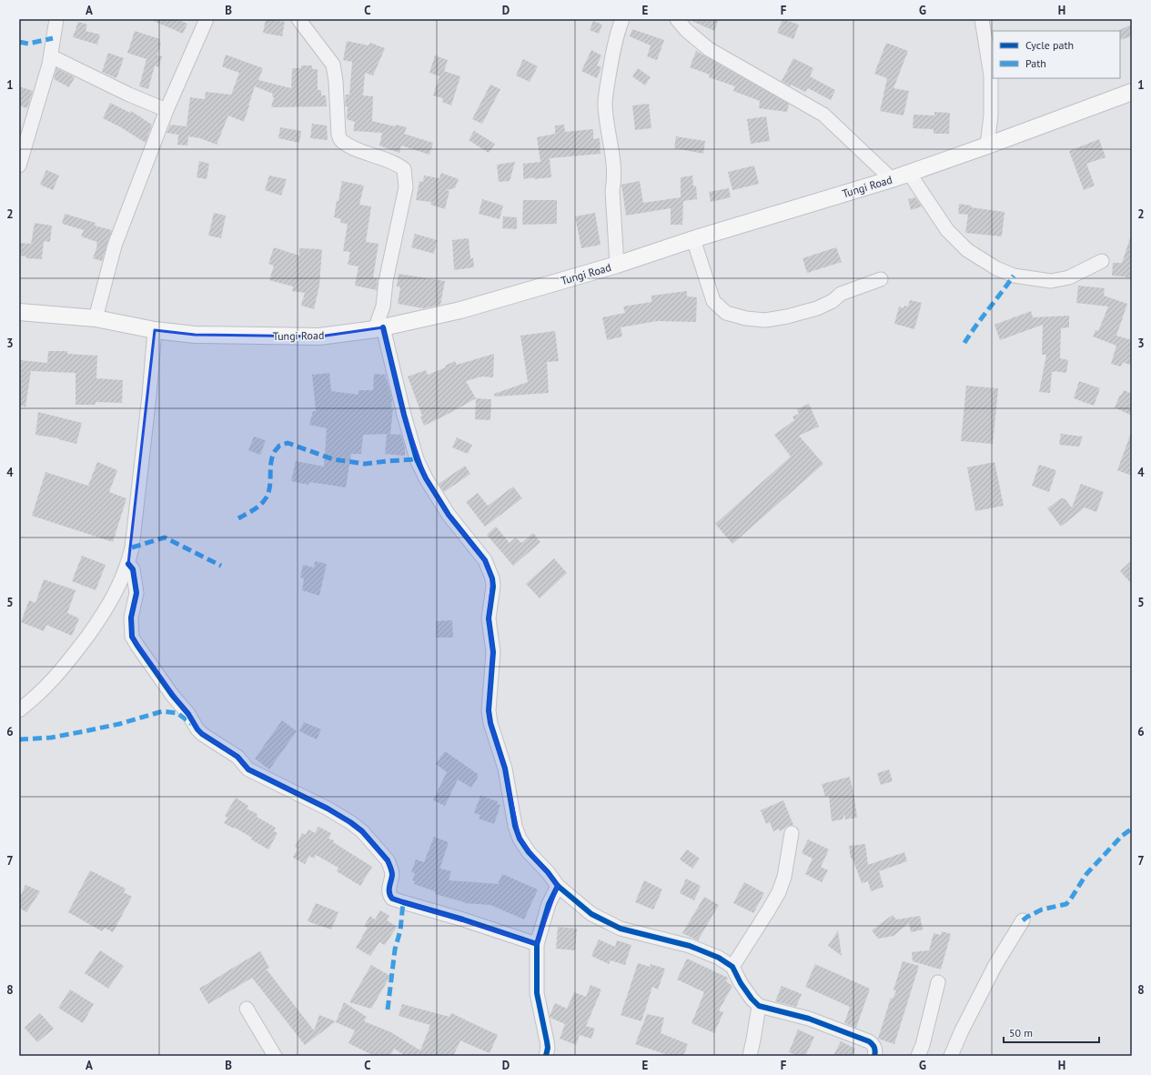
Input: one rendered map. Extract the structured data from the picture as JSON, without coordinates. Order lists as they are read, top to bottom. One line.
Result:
{"streets":{"main road":["Tungi Road"]},"legend":["Cycle path","Path"],"scale_bar":"50 m","grid":{"columns":["A","B","C","D","E","F","G","H"],"rows":["1","2","3","4","5","6","7","8"]}}
